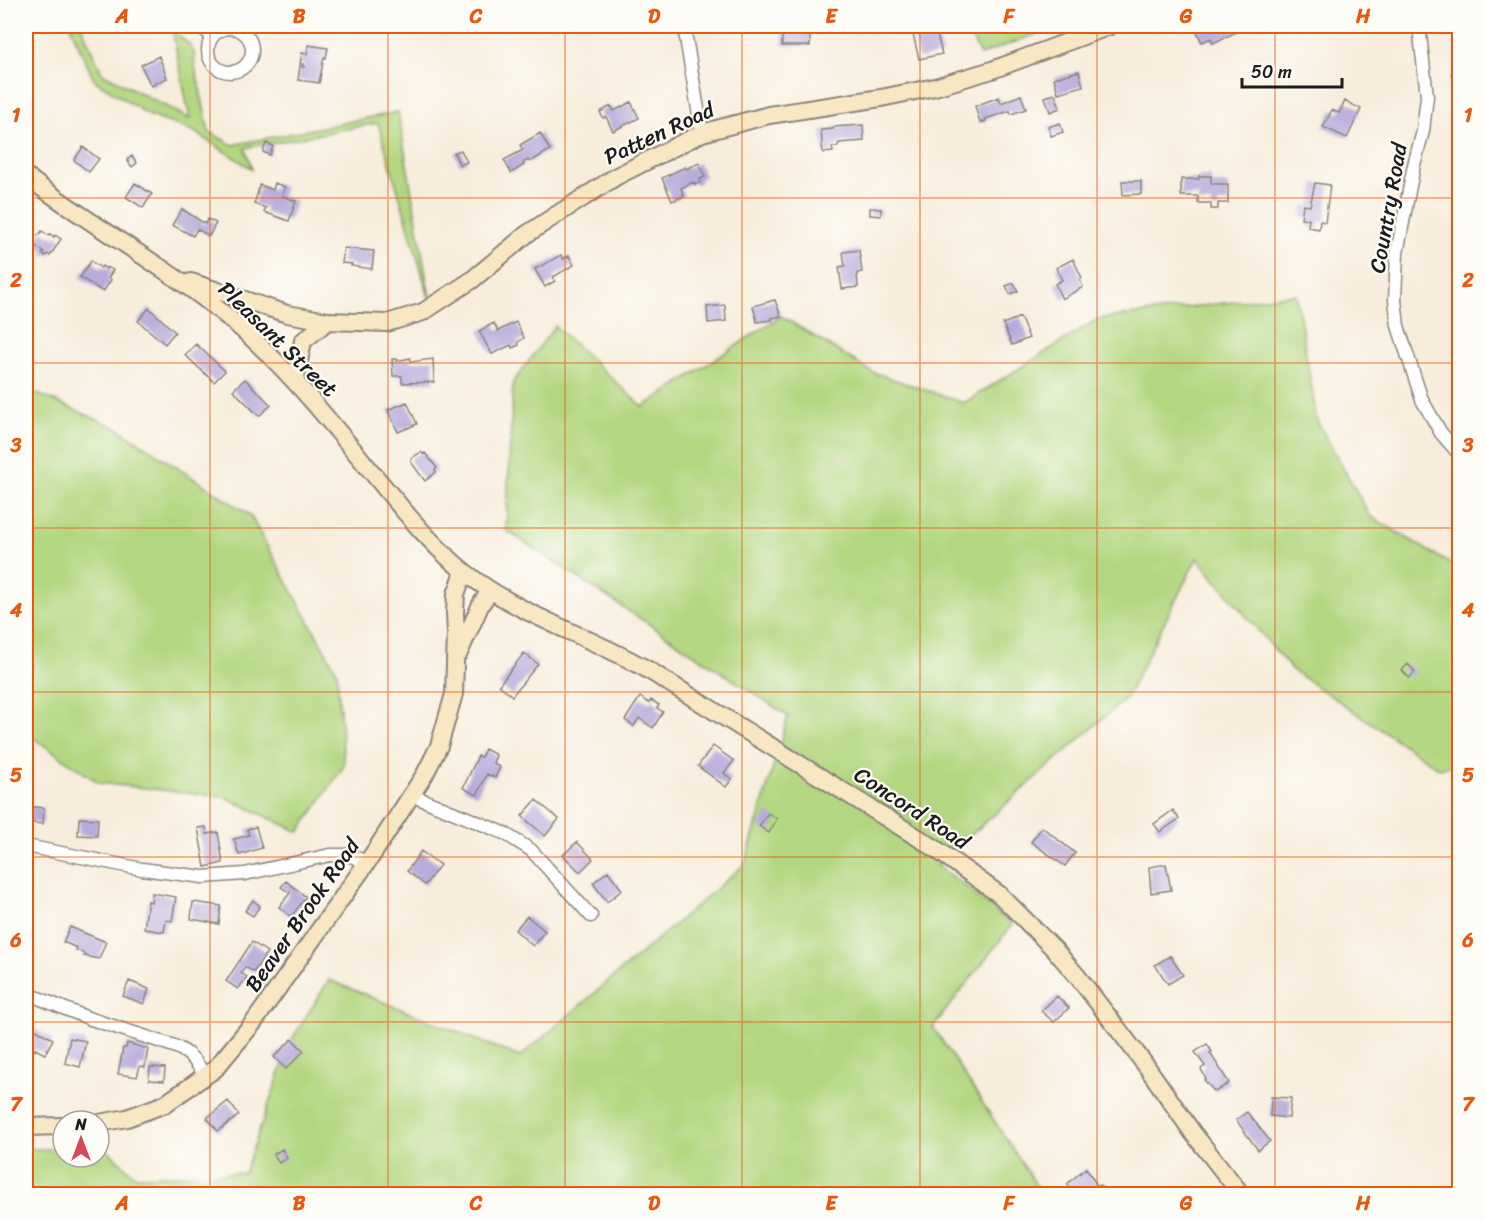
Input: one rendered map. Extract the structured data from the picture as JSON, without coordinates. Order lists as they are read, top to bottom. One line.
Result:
{"streets":{"street":["Patten Road","Country Road","Pleasant Street","Concord Road","Beaver Brook Road"]},"crossings":[["Patten Road","Pleasant Street"],["Pleasant Street","Concord Road"],["Pleasant Street","Beaver Brook Road"],["Concord Road","Beaver Brook Road"]],"scale_bar":"50 m","north":"top","grid":{"columns":["A","B","C","D","E","F","G","H"],"rows":["1","2","3","4","5","6","7"]}}
